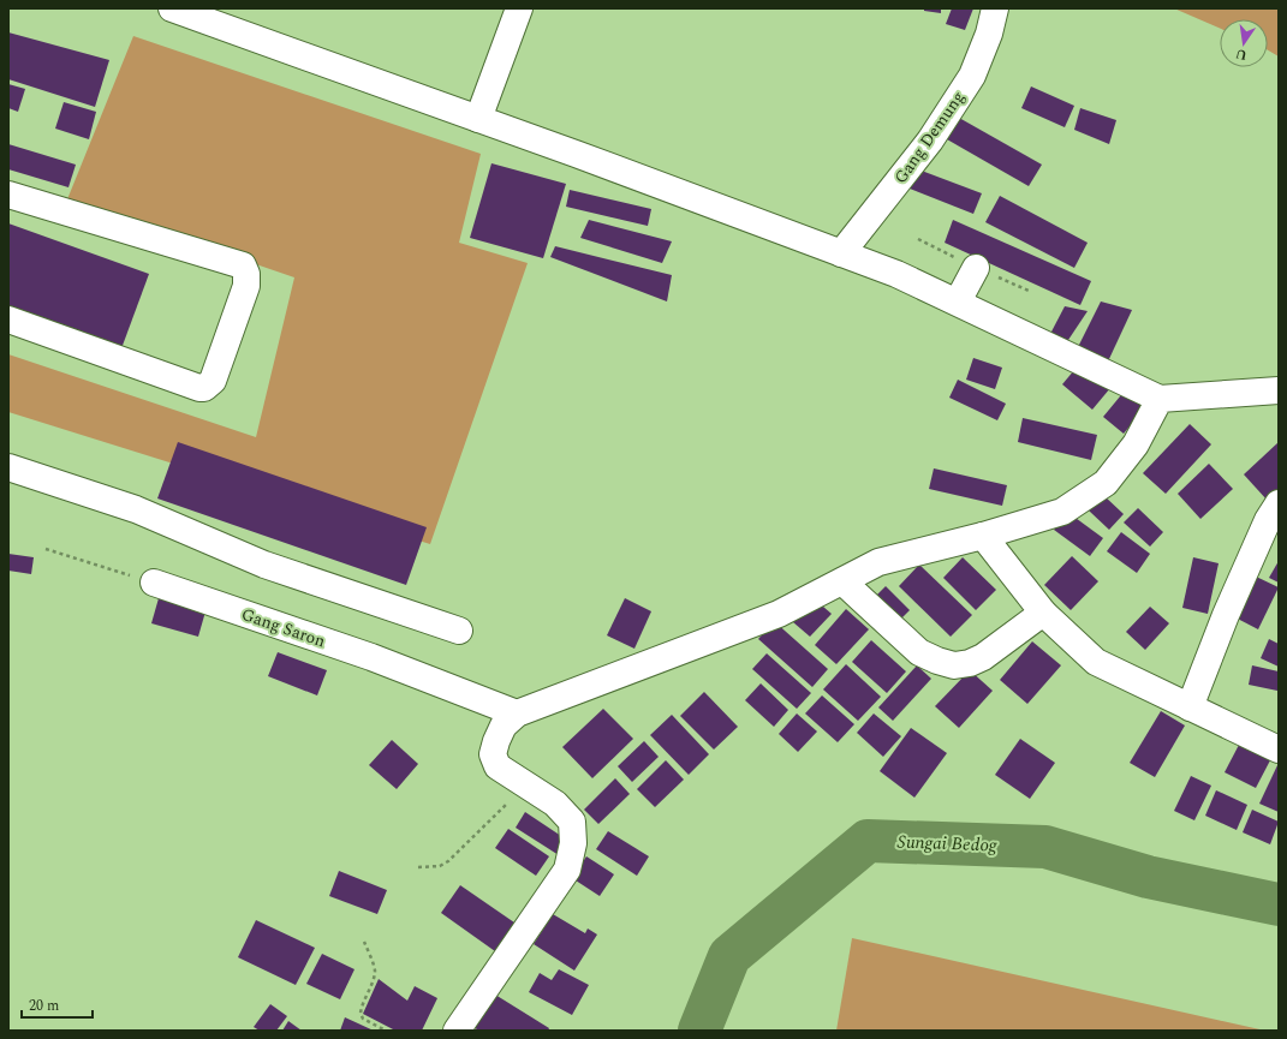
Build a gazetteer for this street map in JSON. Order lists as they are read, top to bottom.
{
  "streets": {
    "street": ["Gang Demung", "Gang Saron"]
  },
  "water": ["Sungai Bedog"],
  "scale_bar": "20 m",
  "north": "bottom"
}
